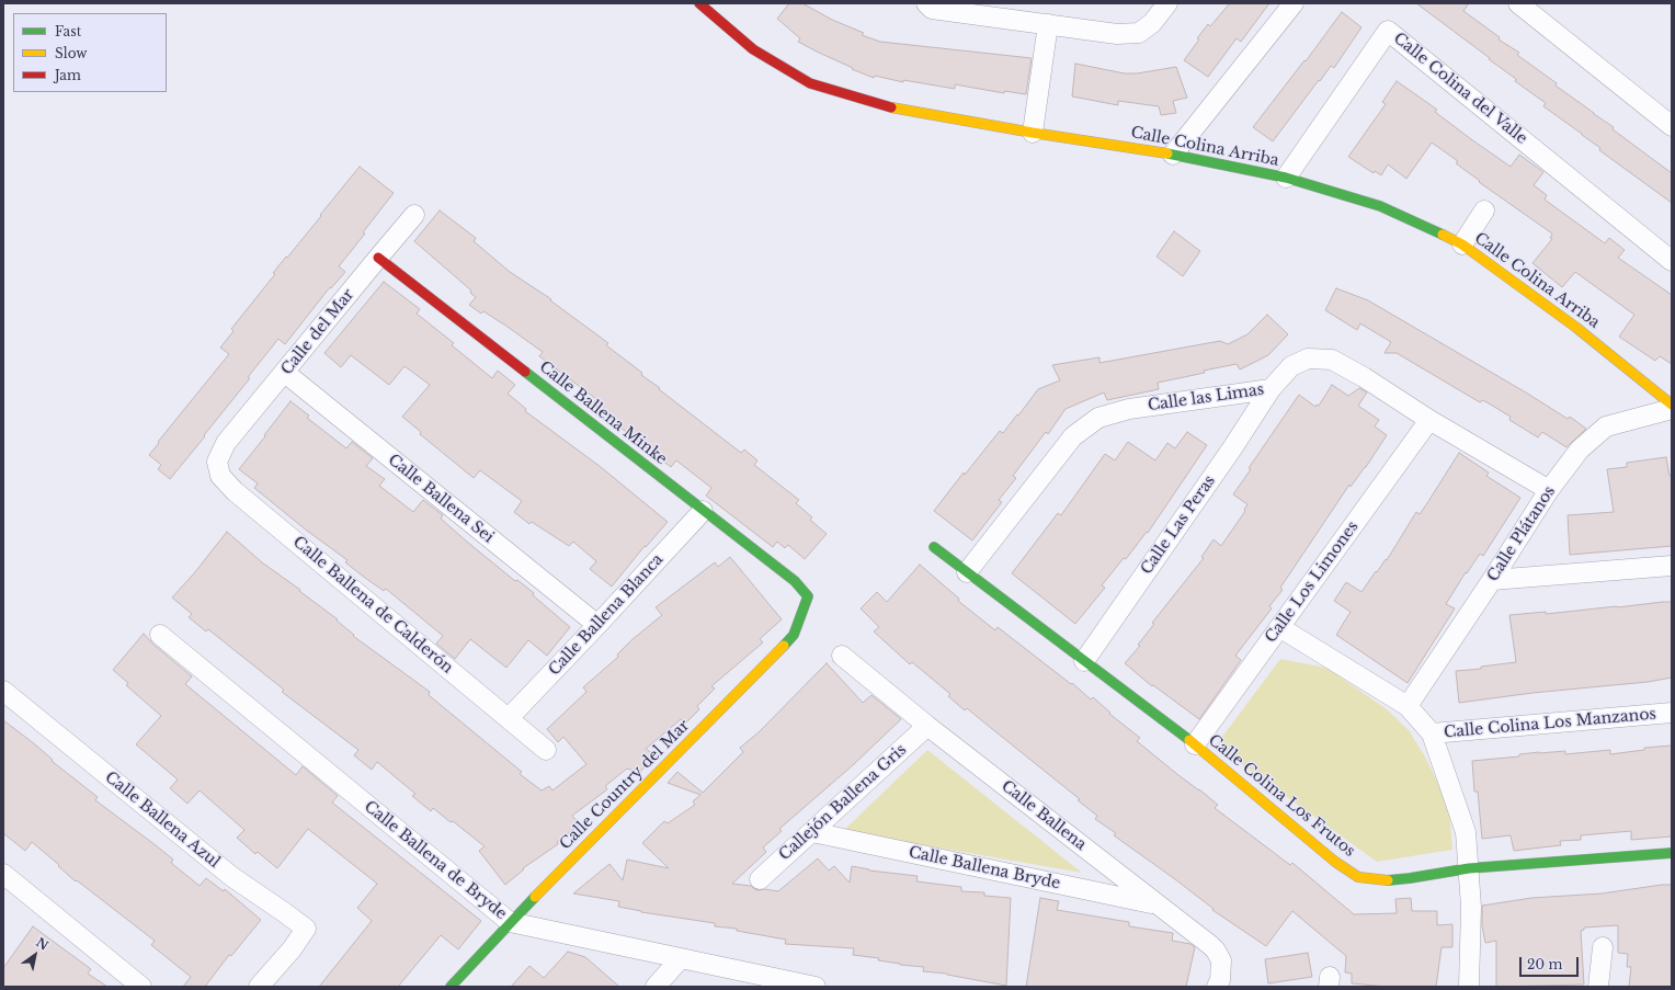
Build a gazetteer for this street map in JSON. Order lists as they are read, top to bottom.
{
  "streets": {
    "street": [
      "Calle Colina del Valle",
      "Calle Colina Arriba",
      "Calle del Mar",
      "Calle las Limas",
      "Calle Ballena Minke",
      "Calle Ballena Sei",
      "Calle Las Peras",
      "Calle Plátanos",
      "Calle Los Limones",
      "Calle Ballena de Calderón",
      "Calle Ballena Blanca",
      "Calle Colina Los Manzanos",
      "Calle Country del Mar",
      "Calle Colina Los Frutos",
      "Callejón Ballena Gris",
      "Calle Ballena",
      "Calle Ballena Azul",
      "Calle Ballena de Bryde",
      "Calle Ballena Bryde"
    ]
  },
  "crossings": [
    ["Calle Colina del Valle", "Calle Colina Arriba"],
    ["Calle del Mar", "Calle Ballena Minke"],
    ["Calle del Mar", "Calle Ballena Sei"],
    ["Calle del Mar", "Calle Ballena de Calderón"],
    ["Calle las Limas", "Calle Las Peras"],
    ["Calle las Limas", "Calle Plátanos"],
    ["Calle las Limas", "Calle Los Limones"],
    ["Calle las Limas", "Calle Colina Los Frutos"],
    ["Calle Ballena Minke", "Calle Ballena Blanca"],
    ["Calle Ballena Minke", "Calle Country del Mar"],
    ["Calle Ballena Sei", "Calle Ballena Blanca"],
    ["Calle Las Peras", "Calle Colina Los Frutos"],
    ["Calle Plátanos", "Calle Colina Los Manzanos"],
    ["Calle Los Limones", "Calle Colina Los Manzanos"],
    ["Calle Los Limones", "Calle Colina Los Frutos"],
    ["Calle Ballena de Calderón", "Calle Ballena Blanca"],
    ["Calle Country del Mar", "Calle Ballena de Bryde"],
    ["Callejón Ballena Gris", "Calle Ballena"],
    ["Callejón Ballena Gris", "Calle Ballena Bryde"],
    ["Calle Ballena", "Calle Ballena Bryde"]
  ],
  "legend": ["Fast", "Slow", "Jam"],
  "scale_bar": "20 m",
  "north": "top right"
}
